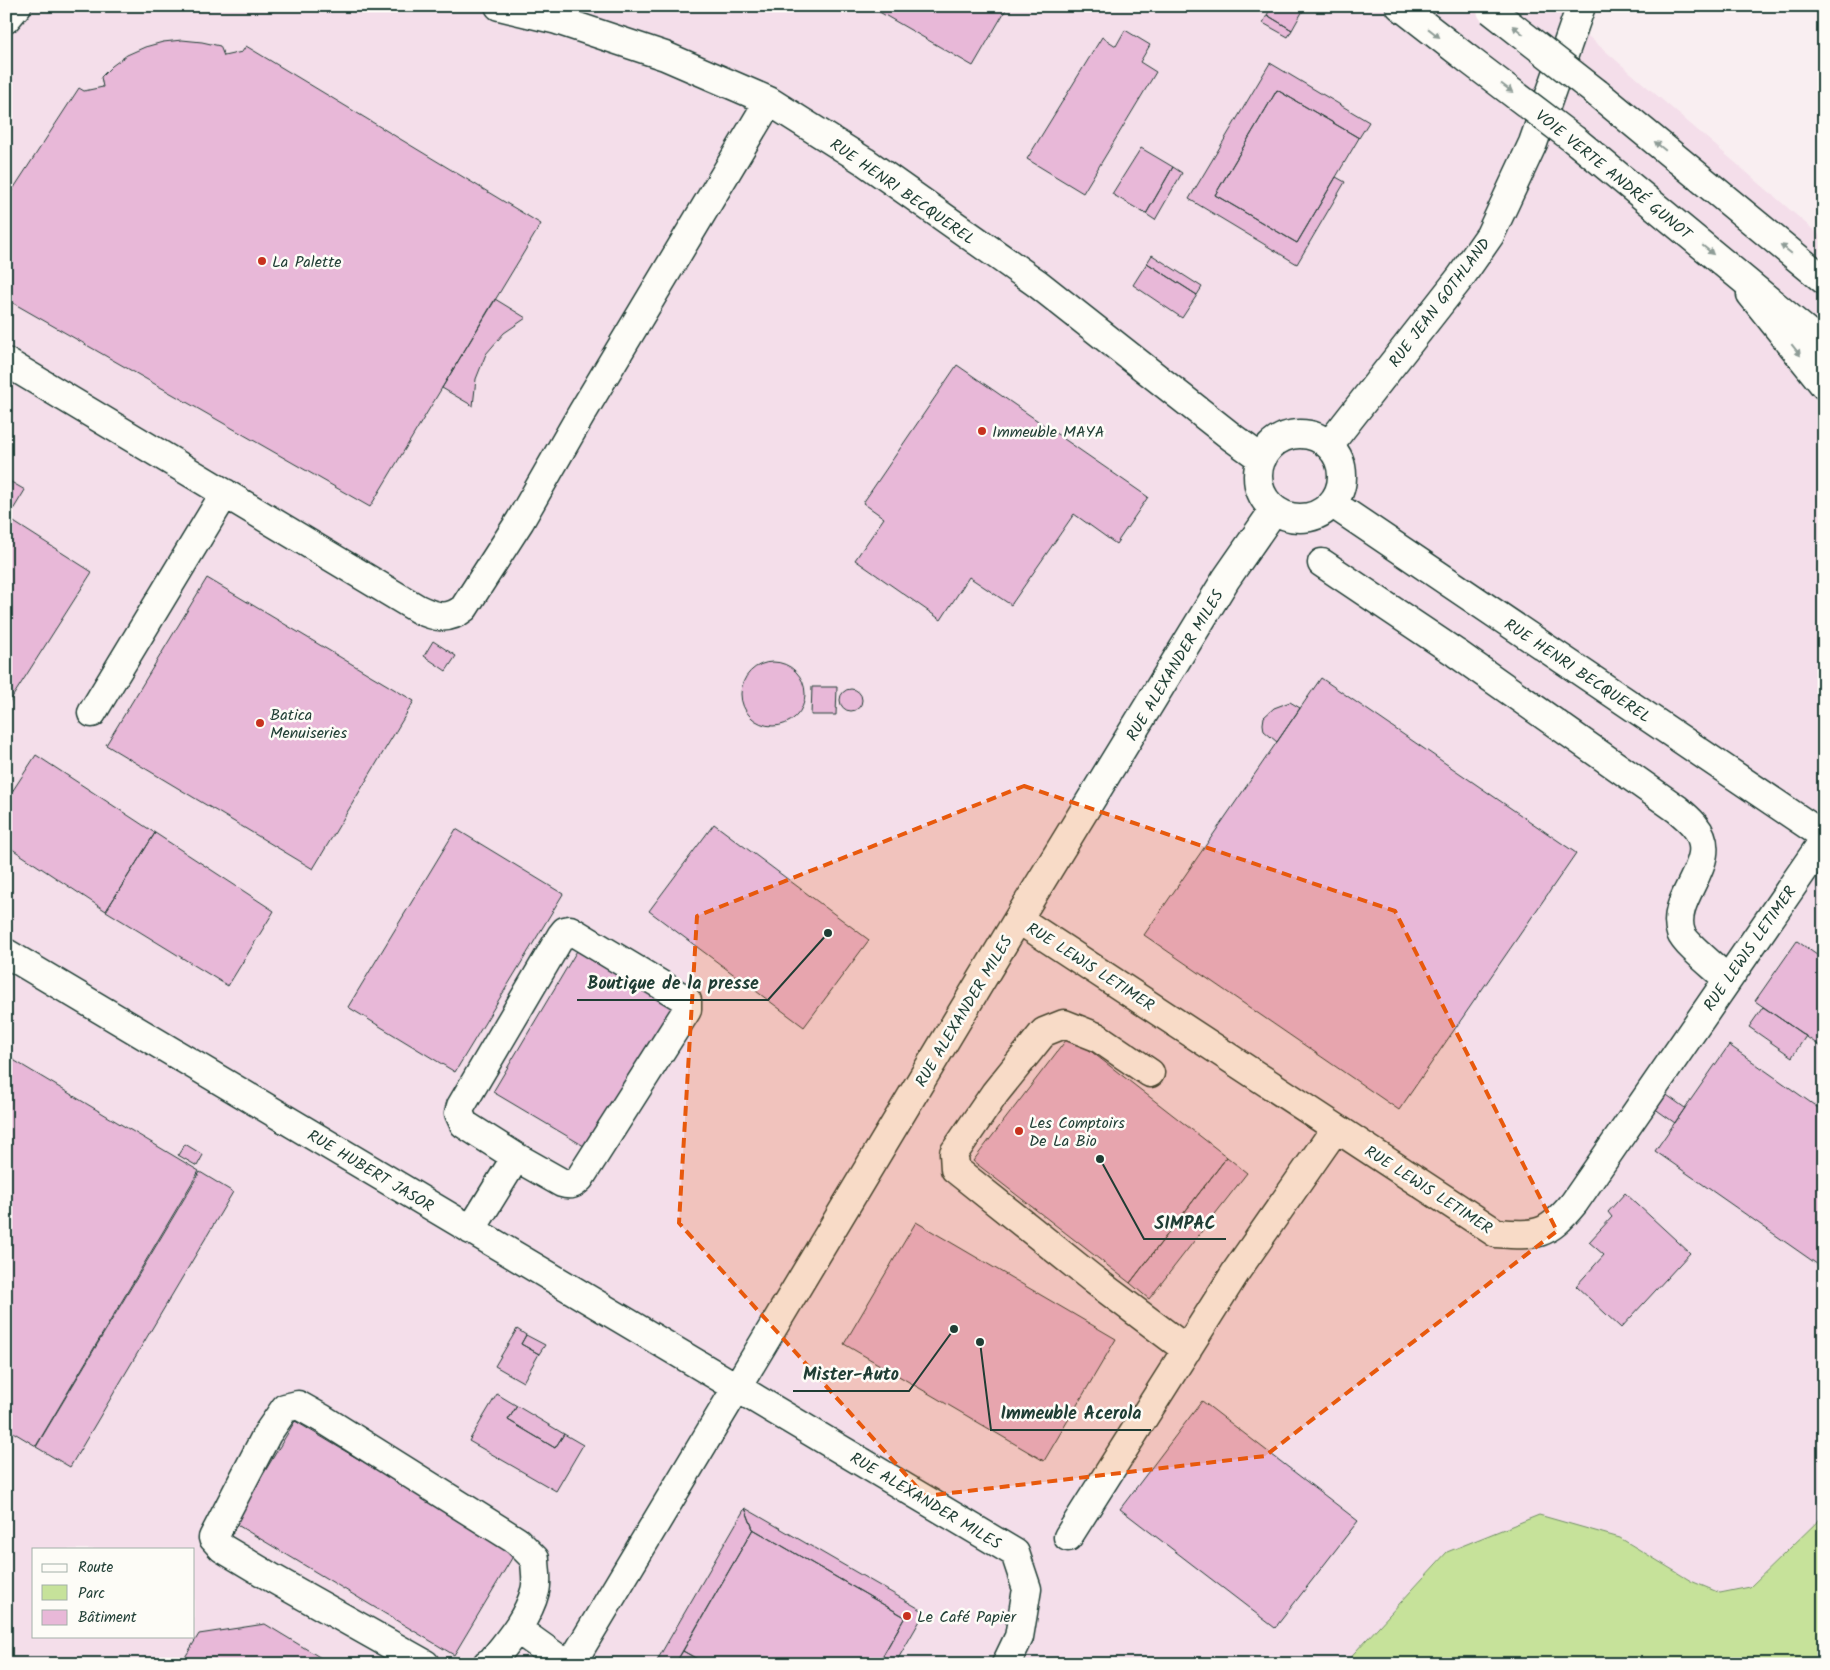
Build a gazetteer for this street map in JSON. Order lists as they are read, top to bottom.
{
  "streets": {
    "street": [
      "VOIE VERTE ANDRÉ GUNOT",
      "RUE HENRI BECQUEREL",
      "RUE JEAN GOTHLAND",
      "RUE ALEXANDER MILES",
      "RUE LEWIS LETIMER",
      "RUE HUBERT JASOR"
    ]
  },
  "crossings": [
    ["RUE HENRI BECQUEREL", "RUE JEAN GOTHLAND"],
    ["RUE HENRI BECQUEREL", "RUE ALEXANDER MILES"],
    ["RUE JEAN GOTHLAND", "RUE ALEXANDER MILES"],
    ["RUE ALEXANDER MILES", "RUE LEWIS LETIMER"],
    ["RUE ALEXANDER MILES", "RUE HUBERT JASOR"]
  ],
  "places": [
    "La Palette",
    "Immeuble MAYA",
    "Batica Menuiseries",
    "Boutique de la presse",
    "Les Comptoirs De La Bio",
    "SIMPAC",
    "Mister-Auto",
    "Immeuble Acerola",
    "Le Café Papier"
  ],
  "legend": ["Route", "Parc", "Bâtiment"]
}
